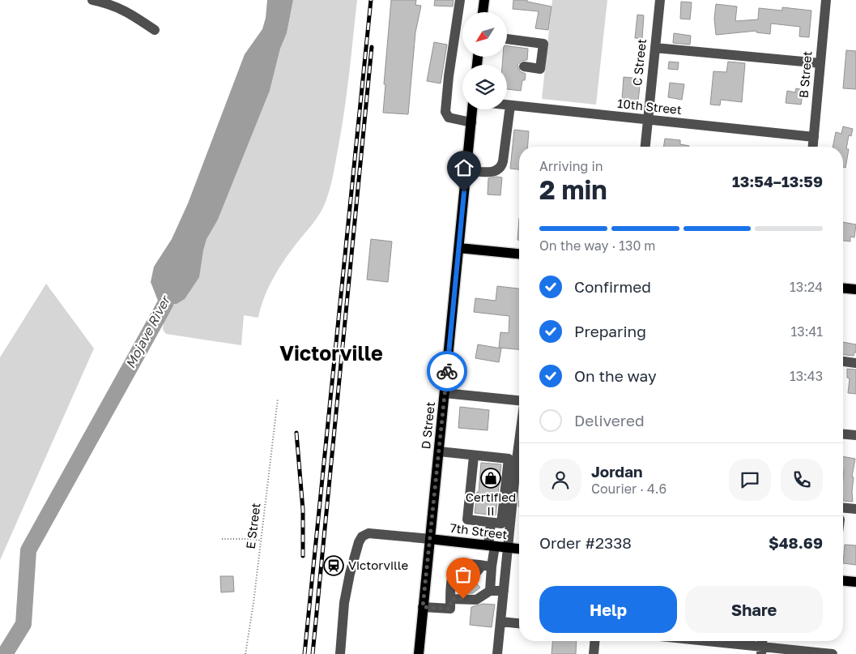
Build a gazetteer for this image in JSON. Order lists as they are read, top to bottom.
{
  "streets": {
    "main road": ["D Street", "7th Street"],
    "street": ["C Street", "B Street", "10th Street"],
    "path": ["E Street"]
  },
  "crossings": [
    ["C Street", "10th Street"],
    ["B Street", "10th Street"],
    ["D Street", "7th Street"]
  ],
  "districts": ["Victorville"],
  "water": ["Mojave River"],
  "places": {
    "shop": ["Certified II"],
    "station": ["Victorville"]
  },
  "north": "bottom left",
  "page": {
    "heading": ["2 min", "Arriving in", "13:54–13:59"],
    "panel": [
      "Jordan",
      "Courier · 4.6",
      "Order #2338",
      "$48.69"
    ],
    "bar": "On the way · 130 m",
    "list": [
      ["Confirmed", "13:24"],
      ["Preparing", "13:41"],
      ["On the way", "13:43"],
      "Delivered"
    ],
    "buttons": ["Help", "Share"]
  }
}
